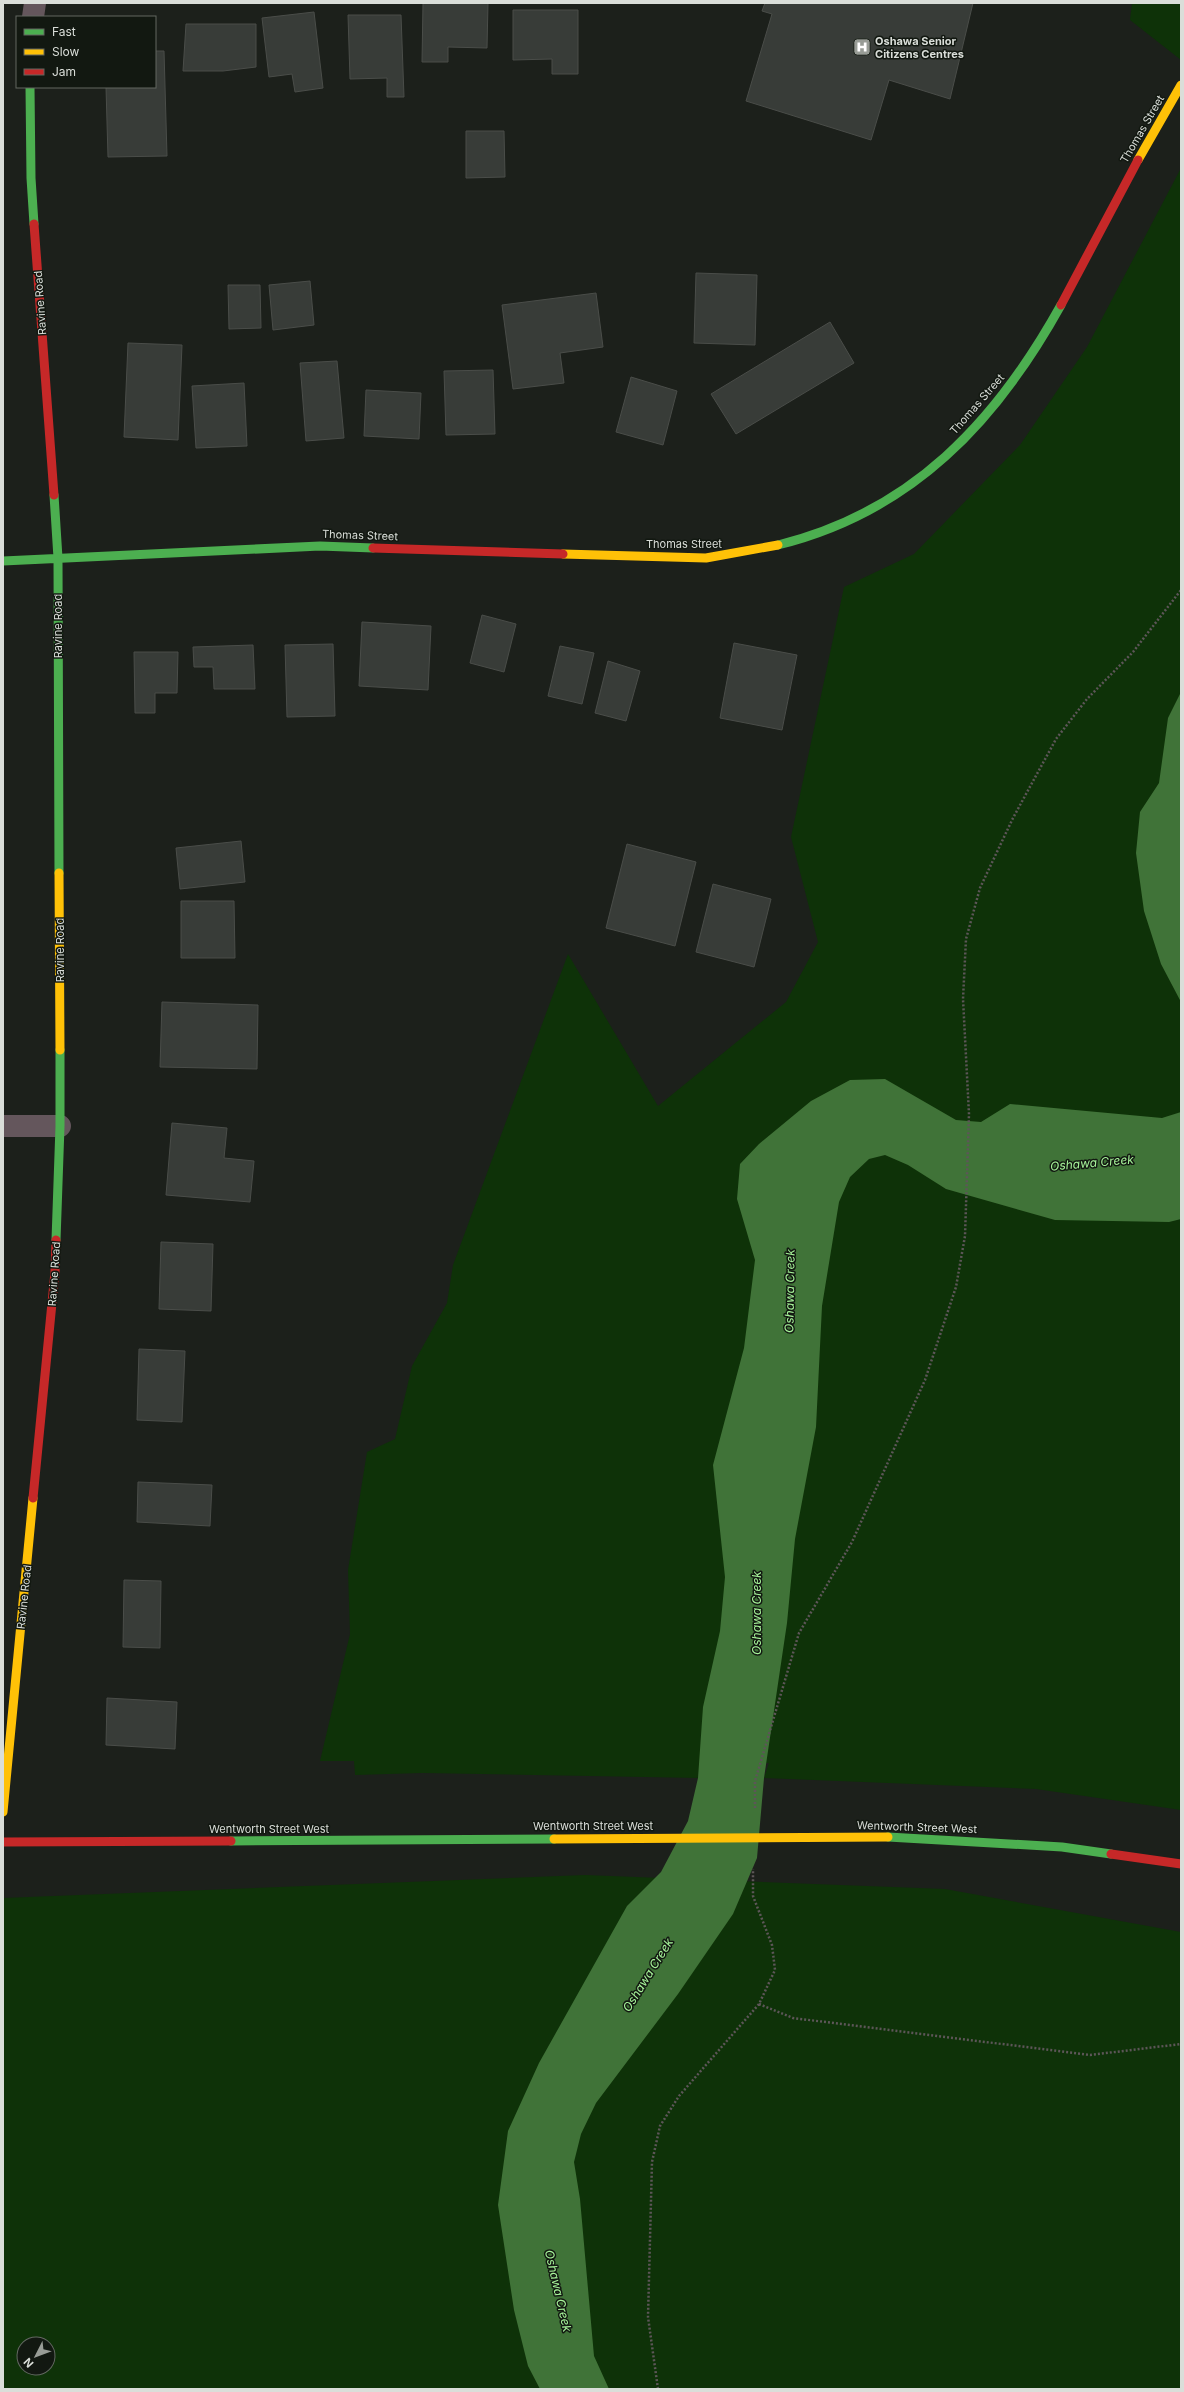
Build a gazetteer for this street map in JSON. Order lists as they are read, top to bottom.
{
  "streets": {
    "street": ["Thomas Street", "Ravine Road", "Wentworth Street West"]
  },
  "crossings": [
    ["Thomas Street", "Ravine Road"]
  ],
  "water": ["Oshawa Creek"],
  "places": {
    "hospital": ["Oshawa Senior Citizens Centres"]
  },
  "legend": ["Fast", "Slow", "Jam"],
  "north": "bottom left"
}
